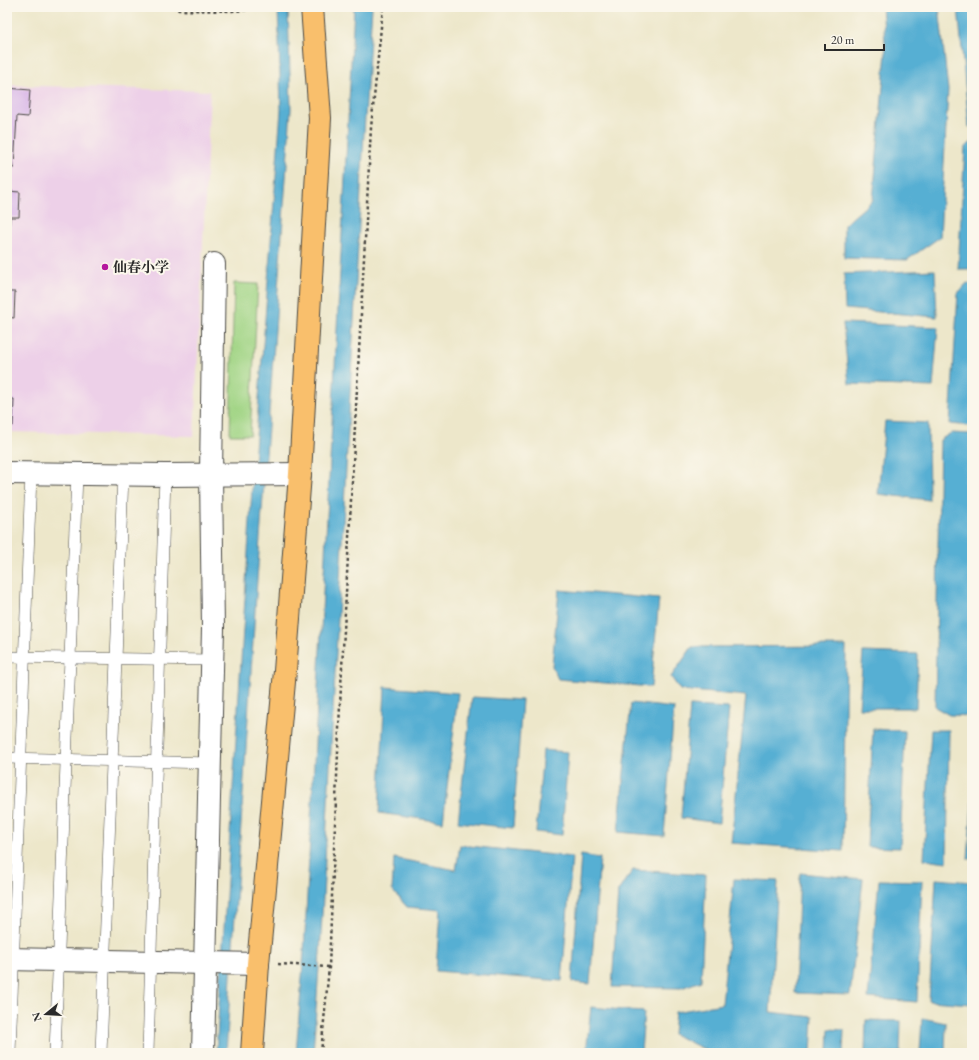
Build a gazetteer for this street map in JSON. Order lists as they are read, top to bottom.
{
  "places": ["仙春小学"],
  "scale_bar": "20 m",
  "north": "left"
}
